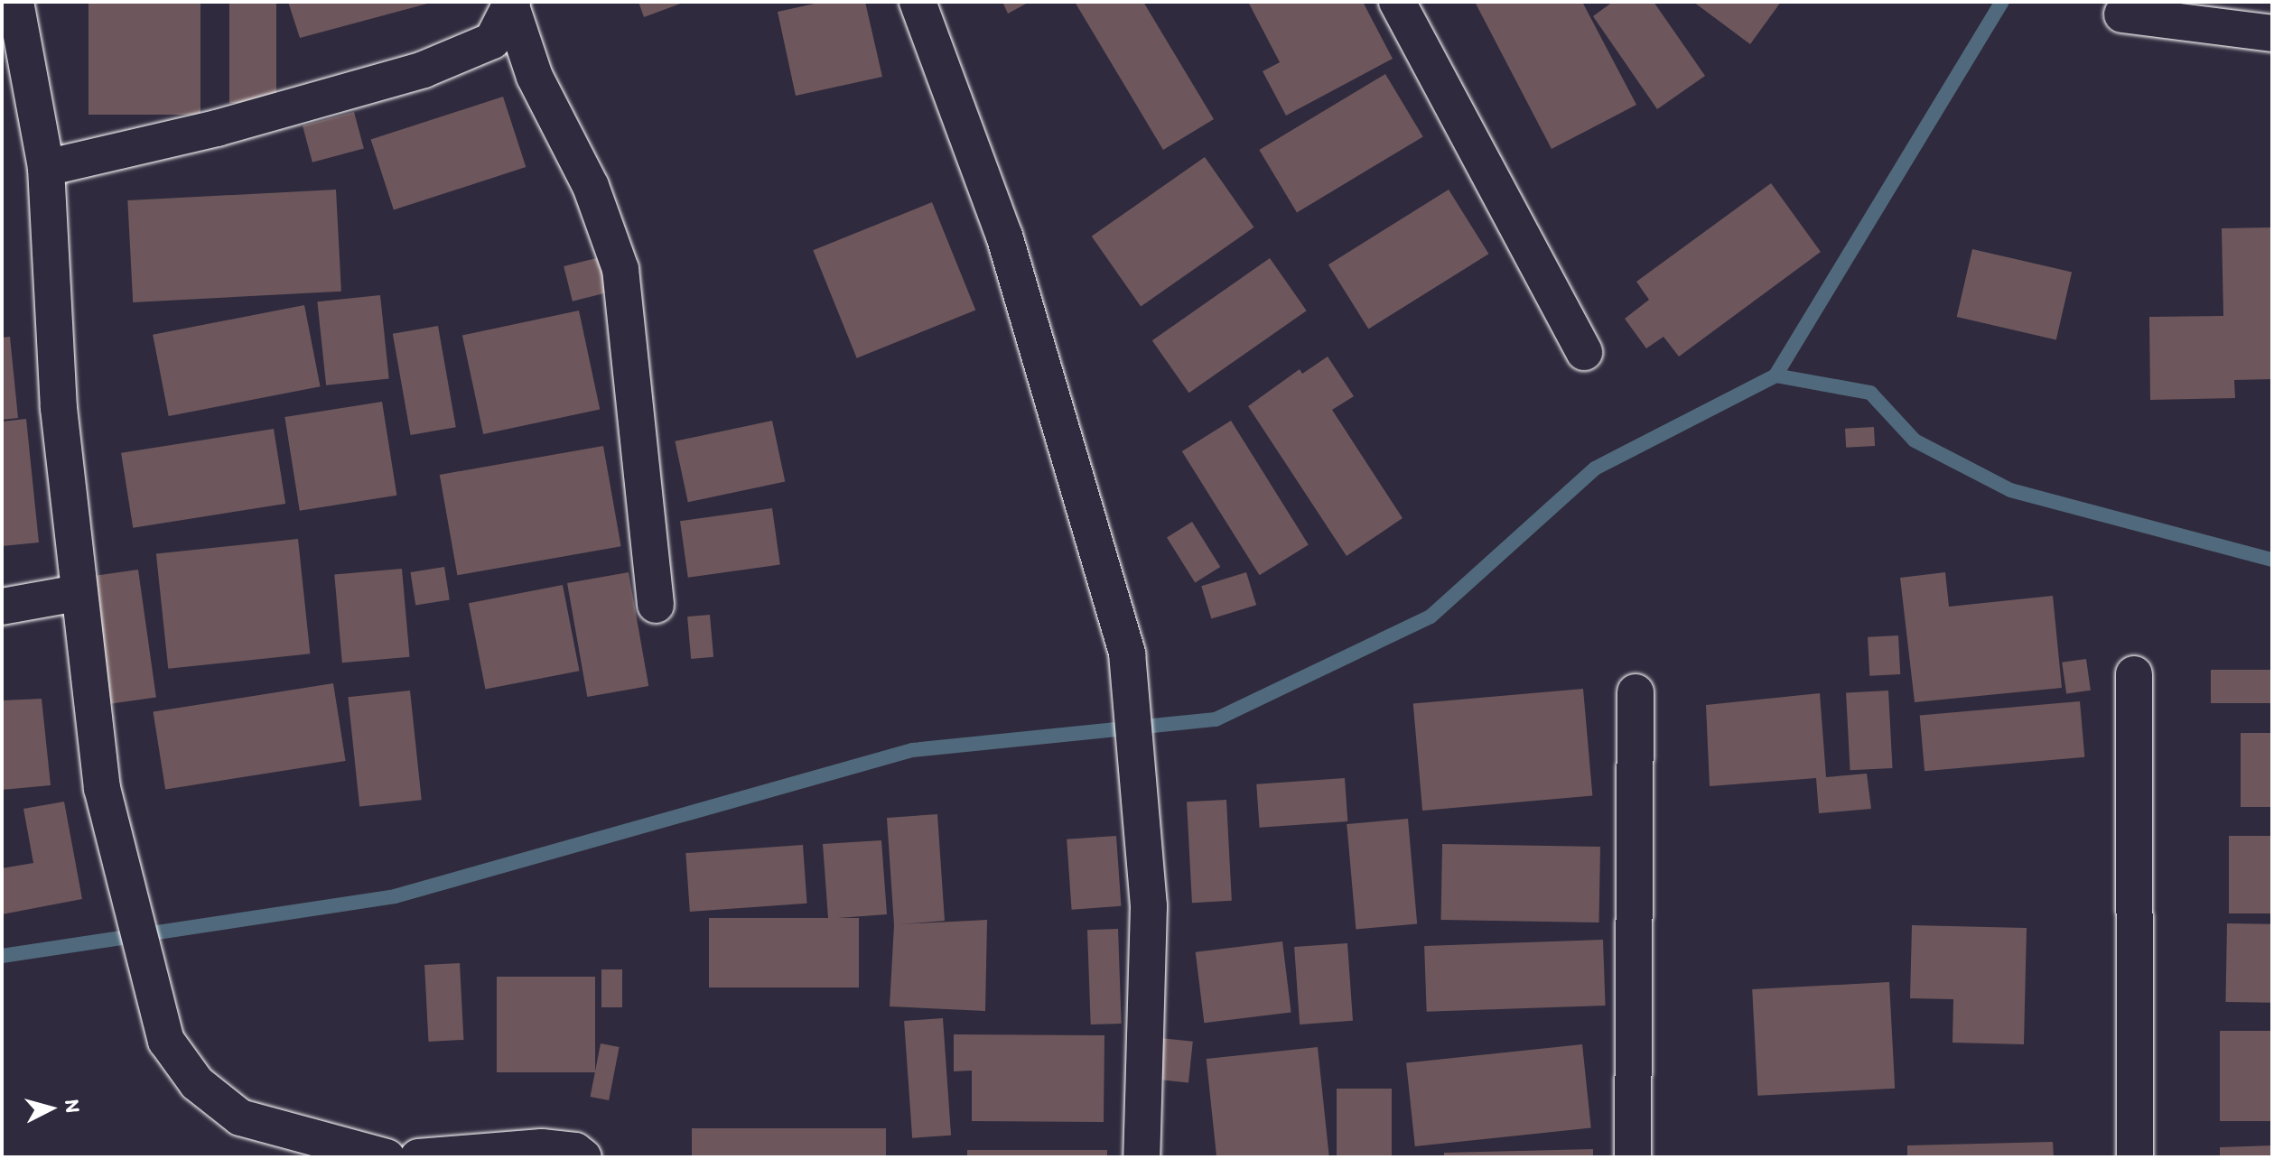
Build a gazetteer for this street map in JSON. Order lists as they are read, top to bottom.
{
  "north": "right"
}
